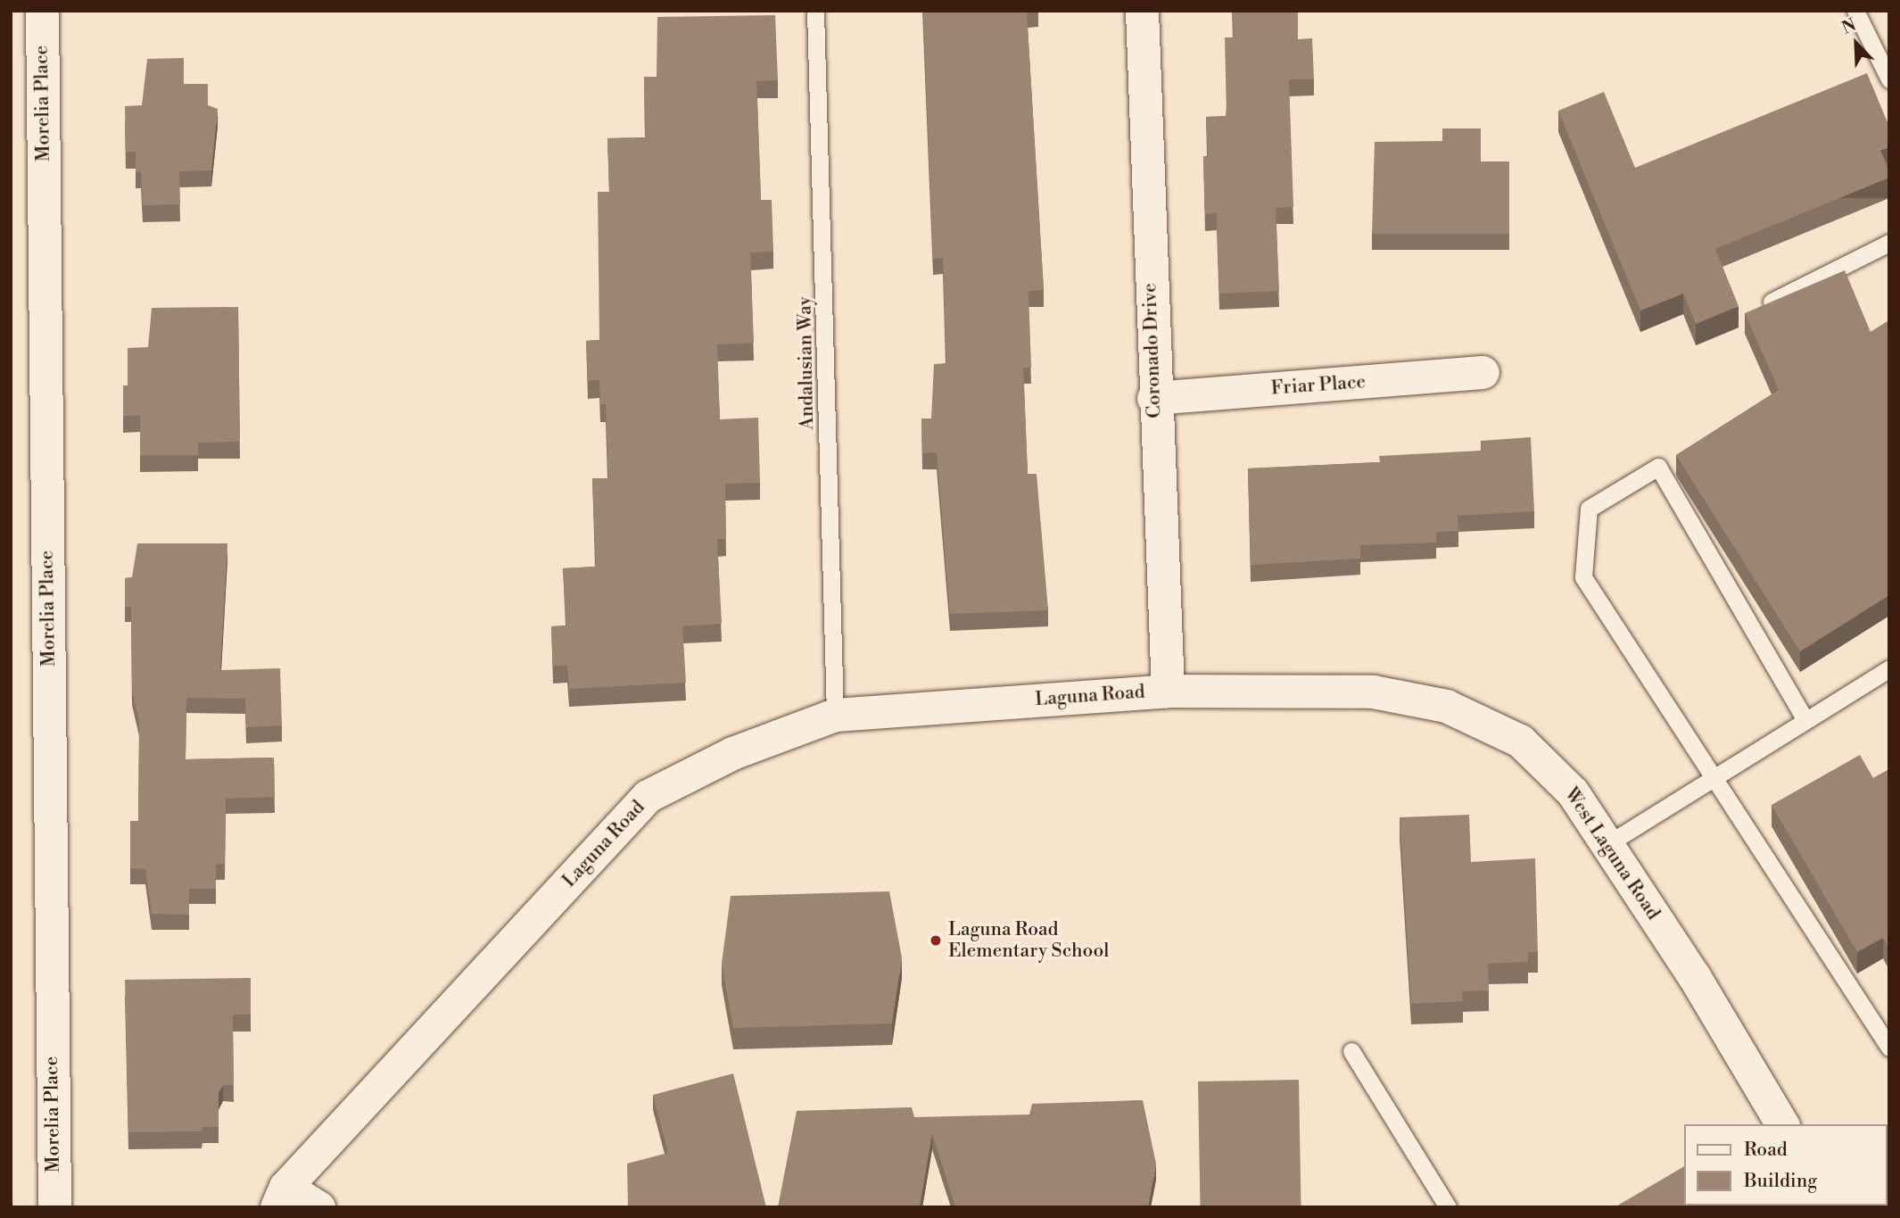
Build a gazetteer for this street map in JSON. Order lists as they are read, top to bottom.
{
  "streets": {
    "street": [
      "Morelia Place",
      "Coronado Drive",
      "Friar Place",
      "Laguna Road",
      "West Laguna Road"
    ],
    "lane": ["Andalusian Way"]
  },
  "crossings": [
    ["Coronado Drive", "Friar Place"],
    ["Coronado Drive", "Laguna Road"],
    ["Coronado Drive", "West Laguna Road"],
    ["Andalusian Way", "Laguna Road"],
    ["Laguna Road", "West Laguna Road"]
  ],
  "places": ["Laguna Road Elementary School"],
  "legend": ["Road", "Building"],
  "north": "top left"
}
